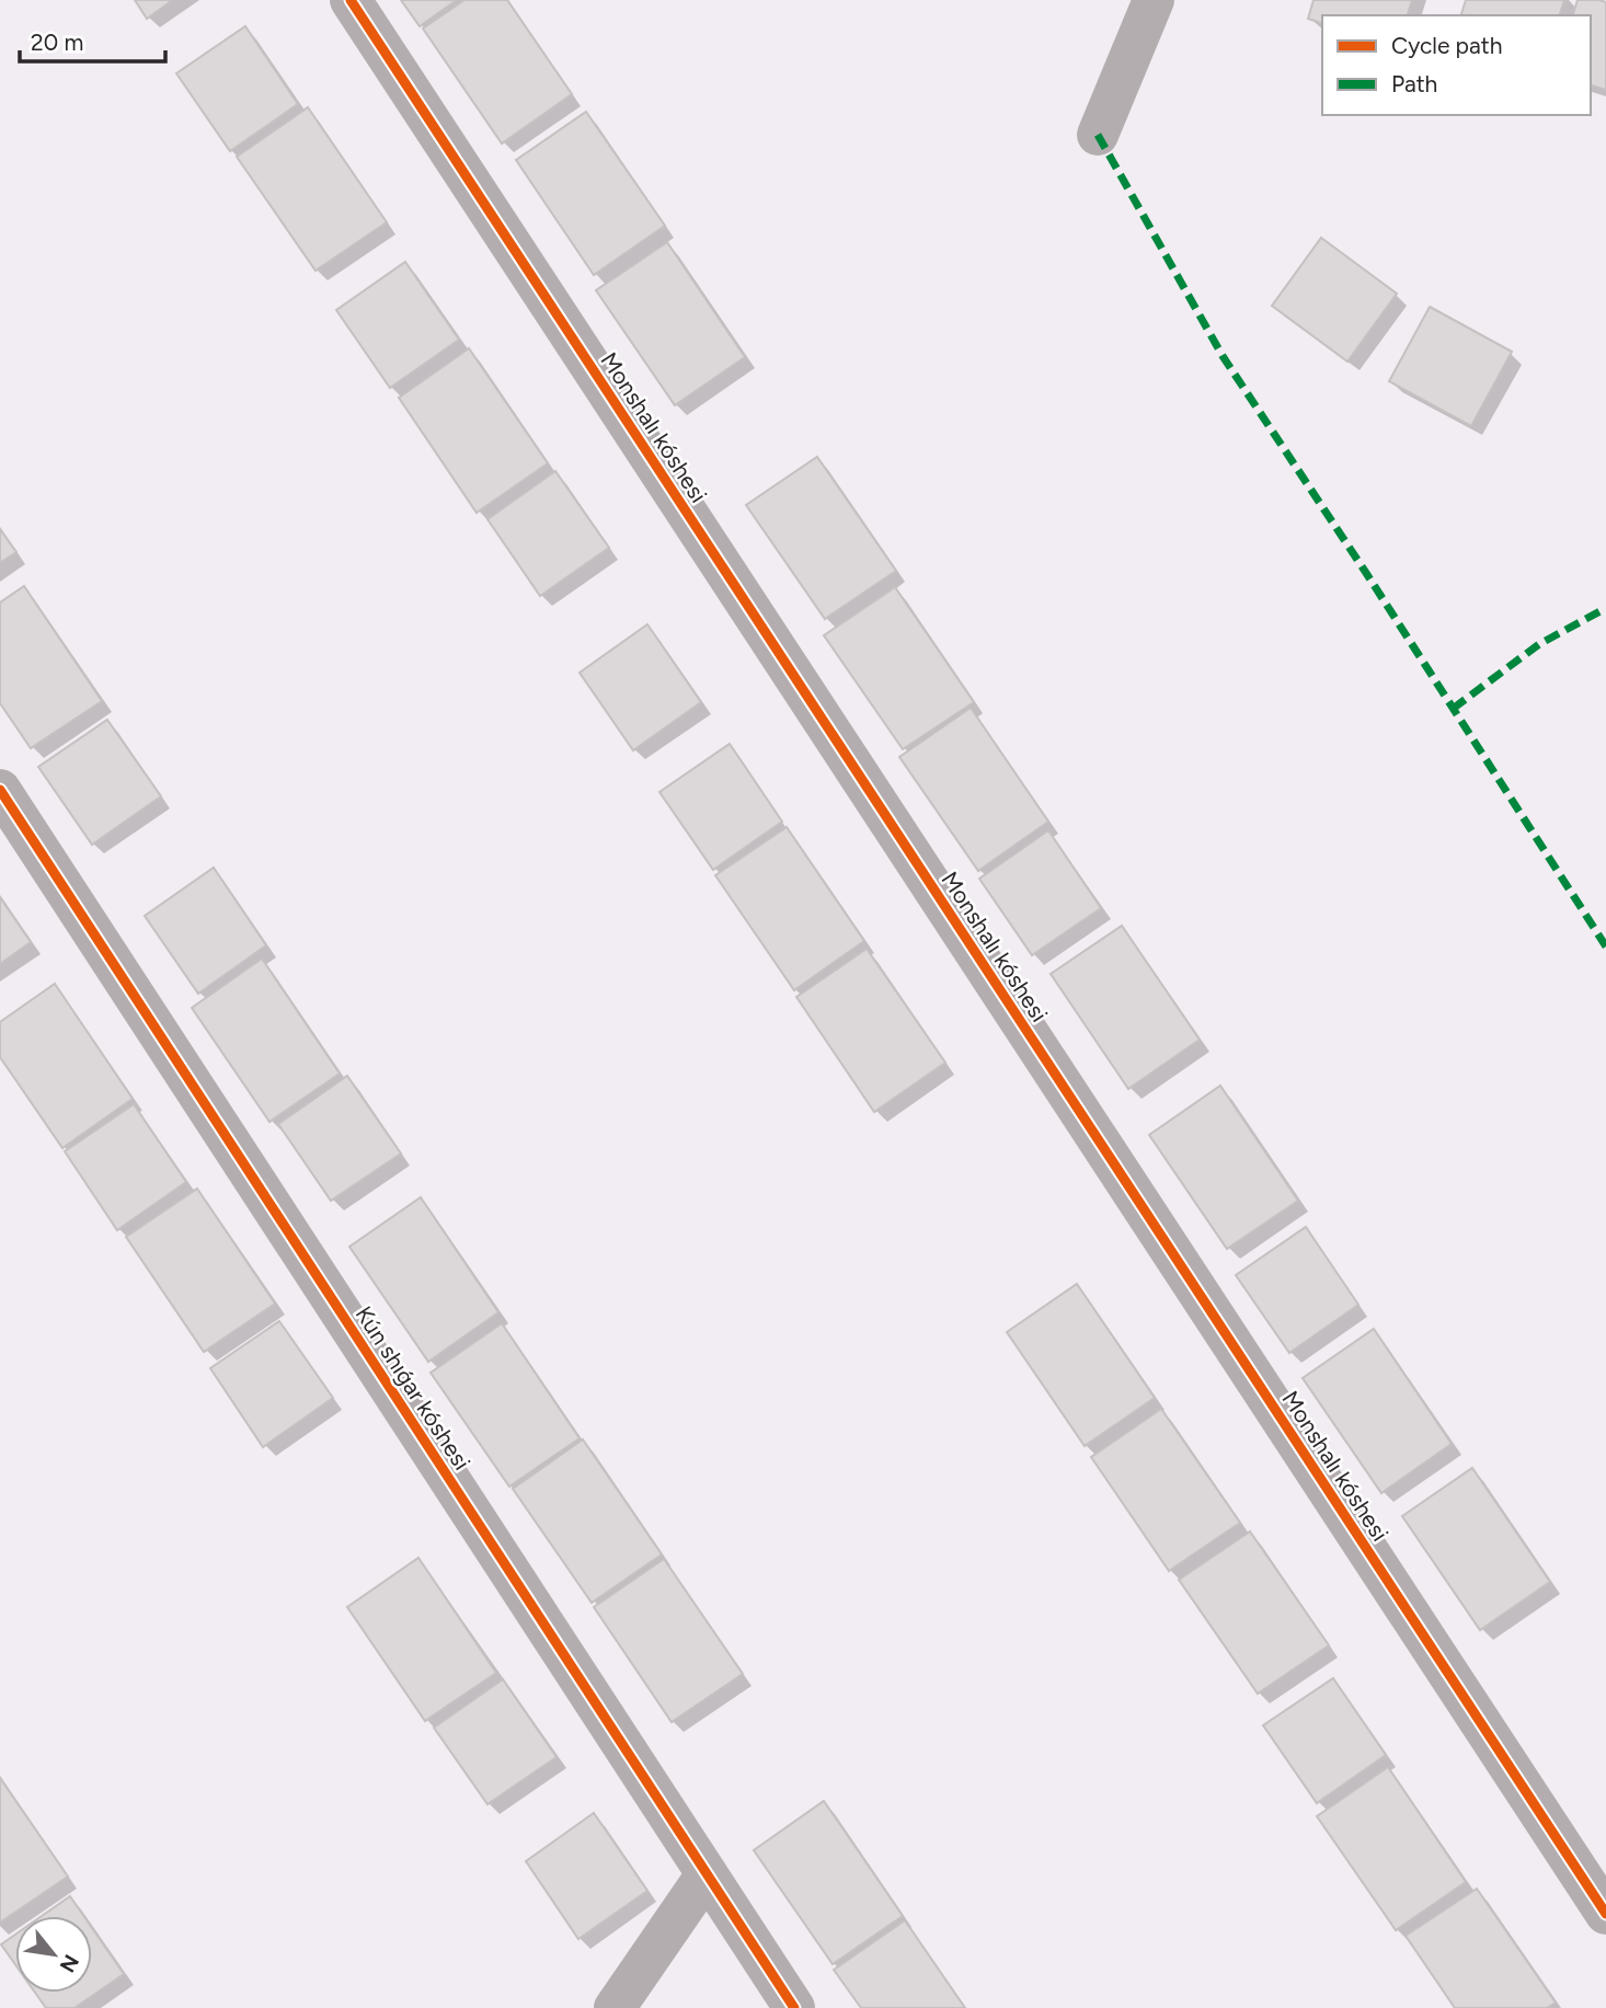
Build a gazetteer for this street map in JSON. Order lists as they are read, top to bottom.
{
  "streets": {
    "street": ["Monshalı kóshesi", "Kún shıǵar kóshesi"]
  },
  "legend": ["Cycle path", "Path"],
  "scale_bar": "20 m",
  "north": "bottom right"
}
